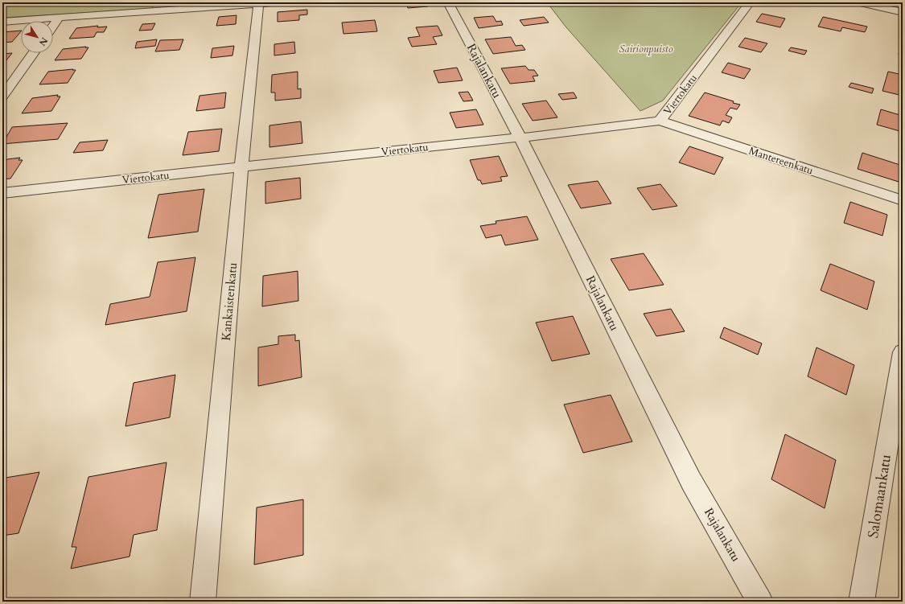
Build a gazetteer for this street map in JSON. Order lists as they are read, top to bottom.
{
  "streets": {
    "street": [
      "Rajalankatu",
      "Viertokatu",
      "Mantereenkatu",
      "Kankaistenkatu",
      "Salomaankatu"
    ]
  },
  "crossings": [
    ["Rajalankatu", "Viertokatu"],
    ["Viertokatu", "Mantereenkatu"],
    ["Viertokatu", "Kankaistenkatu"]
  ],
  "parks": ["Sairionpuisto"],
  "north": "bottom right"
}
